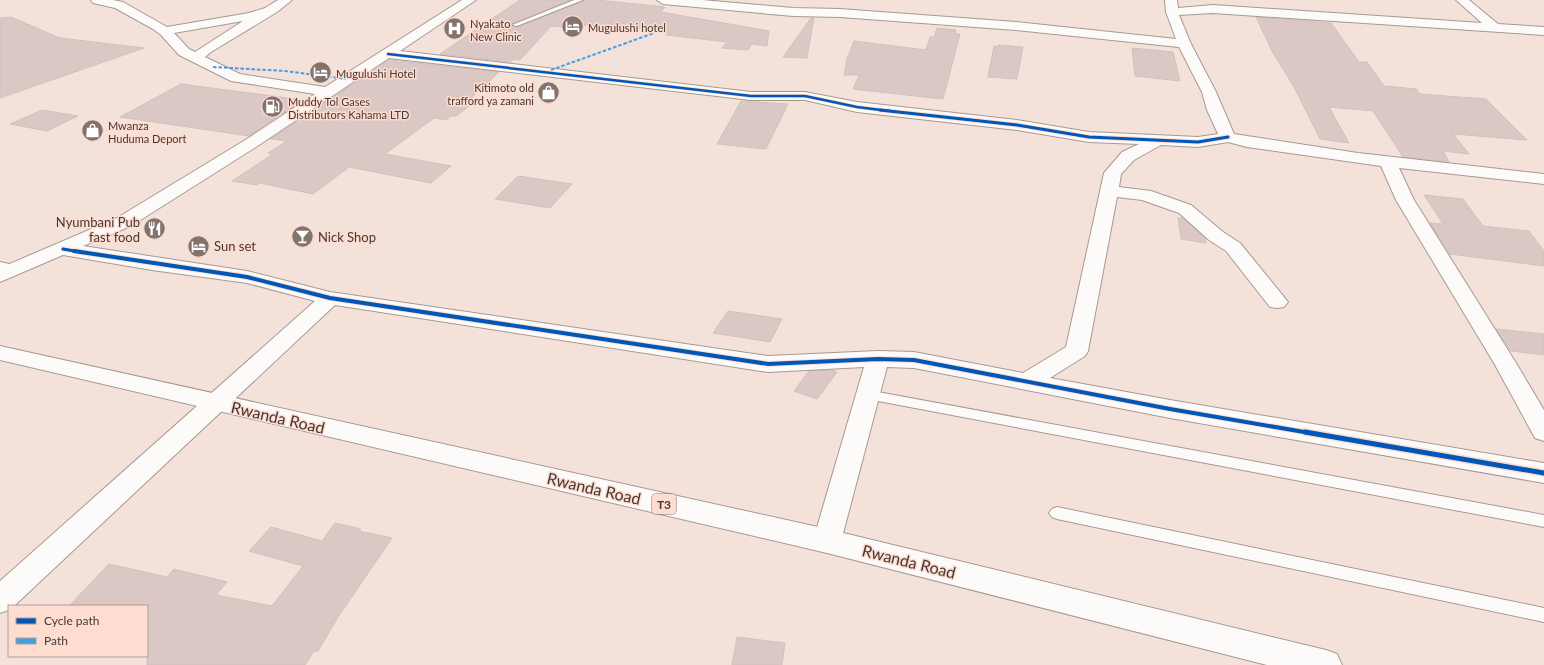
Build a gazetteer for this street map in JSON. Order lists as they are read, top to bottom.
{
  "streets": {
    "main road": ["Rwanda Road", "T3"]
  },
  "places": {
    "hotel": ["Mugulushi hotel", "Mugulushi Hotel", "Sun set"],
    "hospital": ["Nyakato New Clinic"],
    "shop": ["Kitimoto old trafford ya zamani", "Mwanza Huduma Deport"],
    "fuel station": ["Muddy Tol Gases Distributors Kahama LTD"],
    "restaurant": ["Nyumbani Pub fast food"],
    "bar": ["Nick Shop"]
  },
  "legend": ["Cycle path", "Path"]
}
